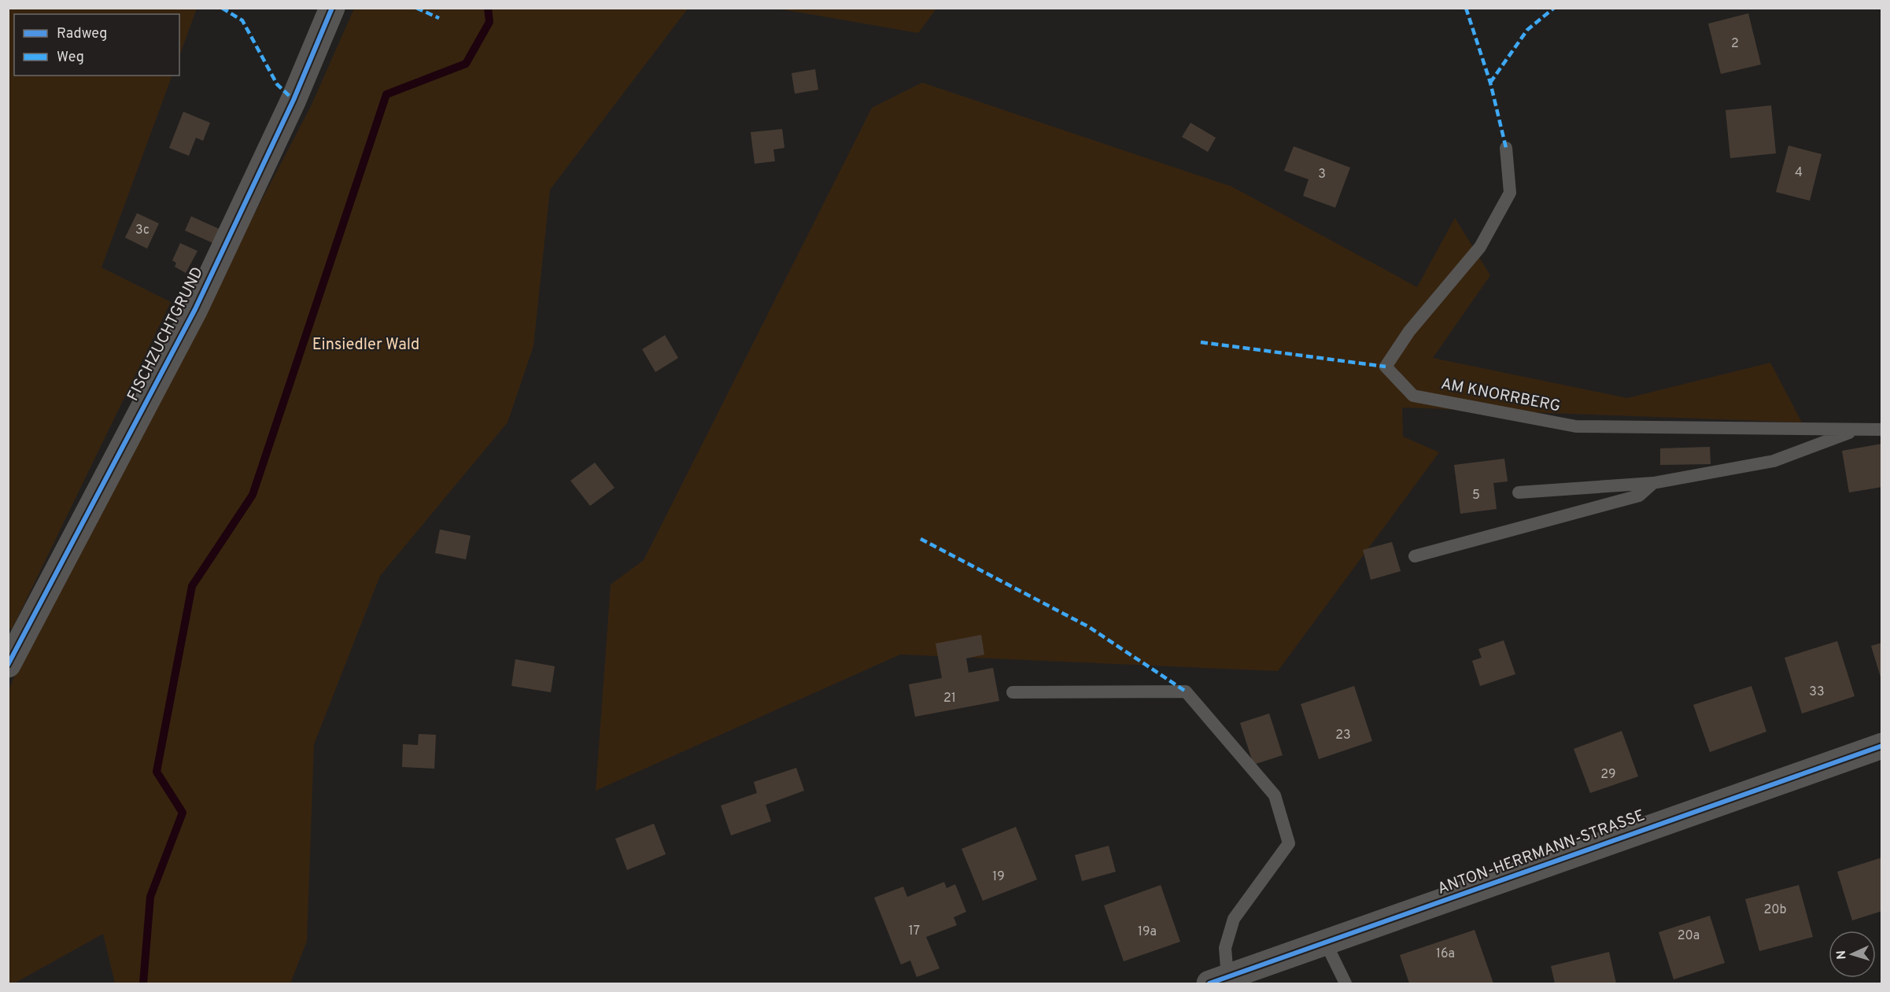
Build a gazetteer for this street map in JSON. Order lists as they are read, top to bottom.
{
  "streets": {
    "street": ["FISCHZUCHTGRUND", "ANTON-HERRMANN-STRASSE"],
    "lane": ["AM KNORRBERG"]
  },
  "parks": ["Einsiedler Wald"],
  "house_numbers": [
    "2",
    "4",
    "3",
    "3c",
    "5",
    "33",
    "21",
    "23",
    "29",
    "19",
    "20b",
    "17",
    "19a",
    "20a",
    "16a"
  ],
  "legend": ["Radweg", "Weg"],
  "north": "left"
}
